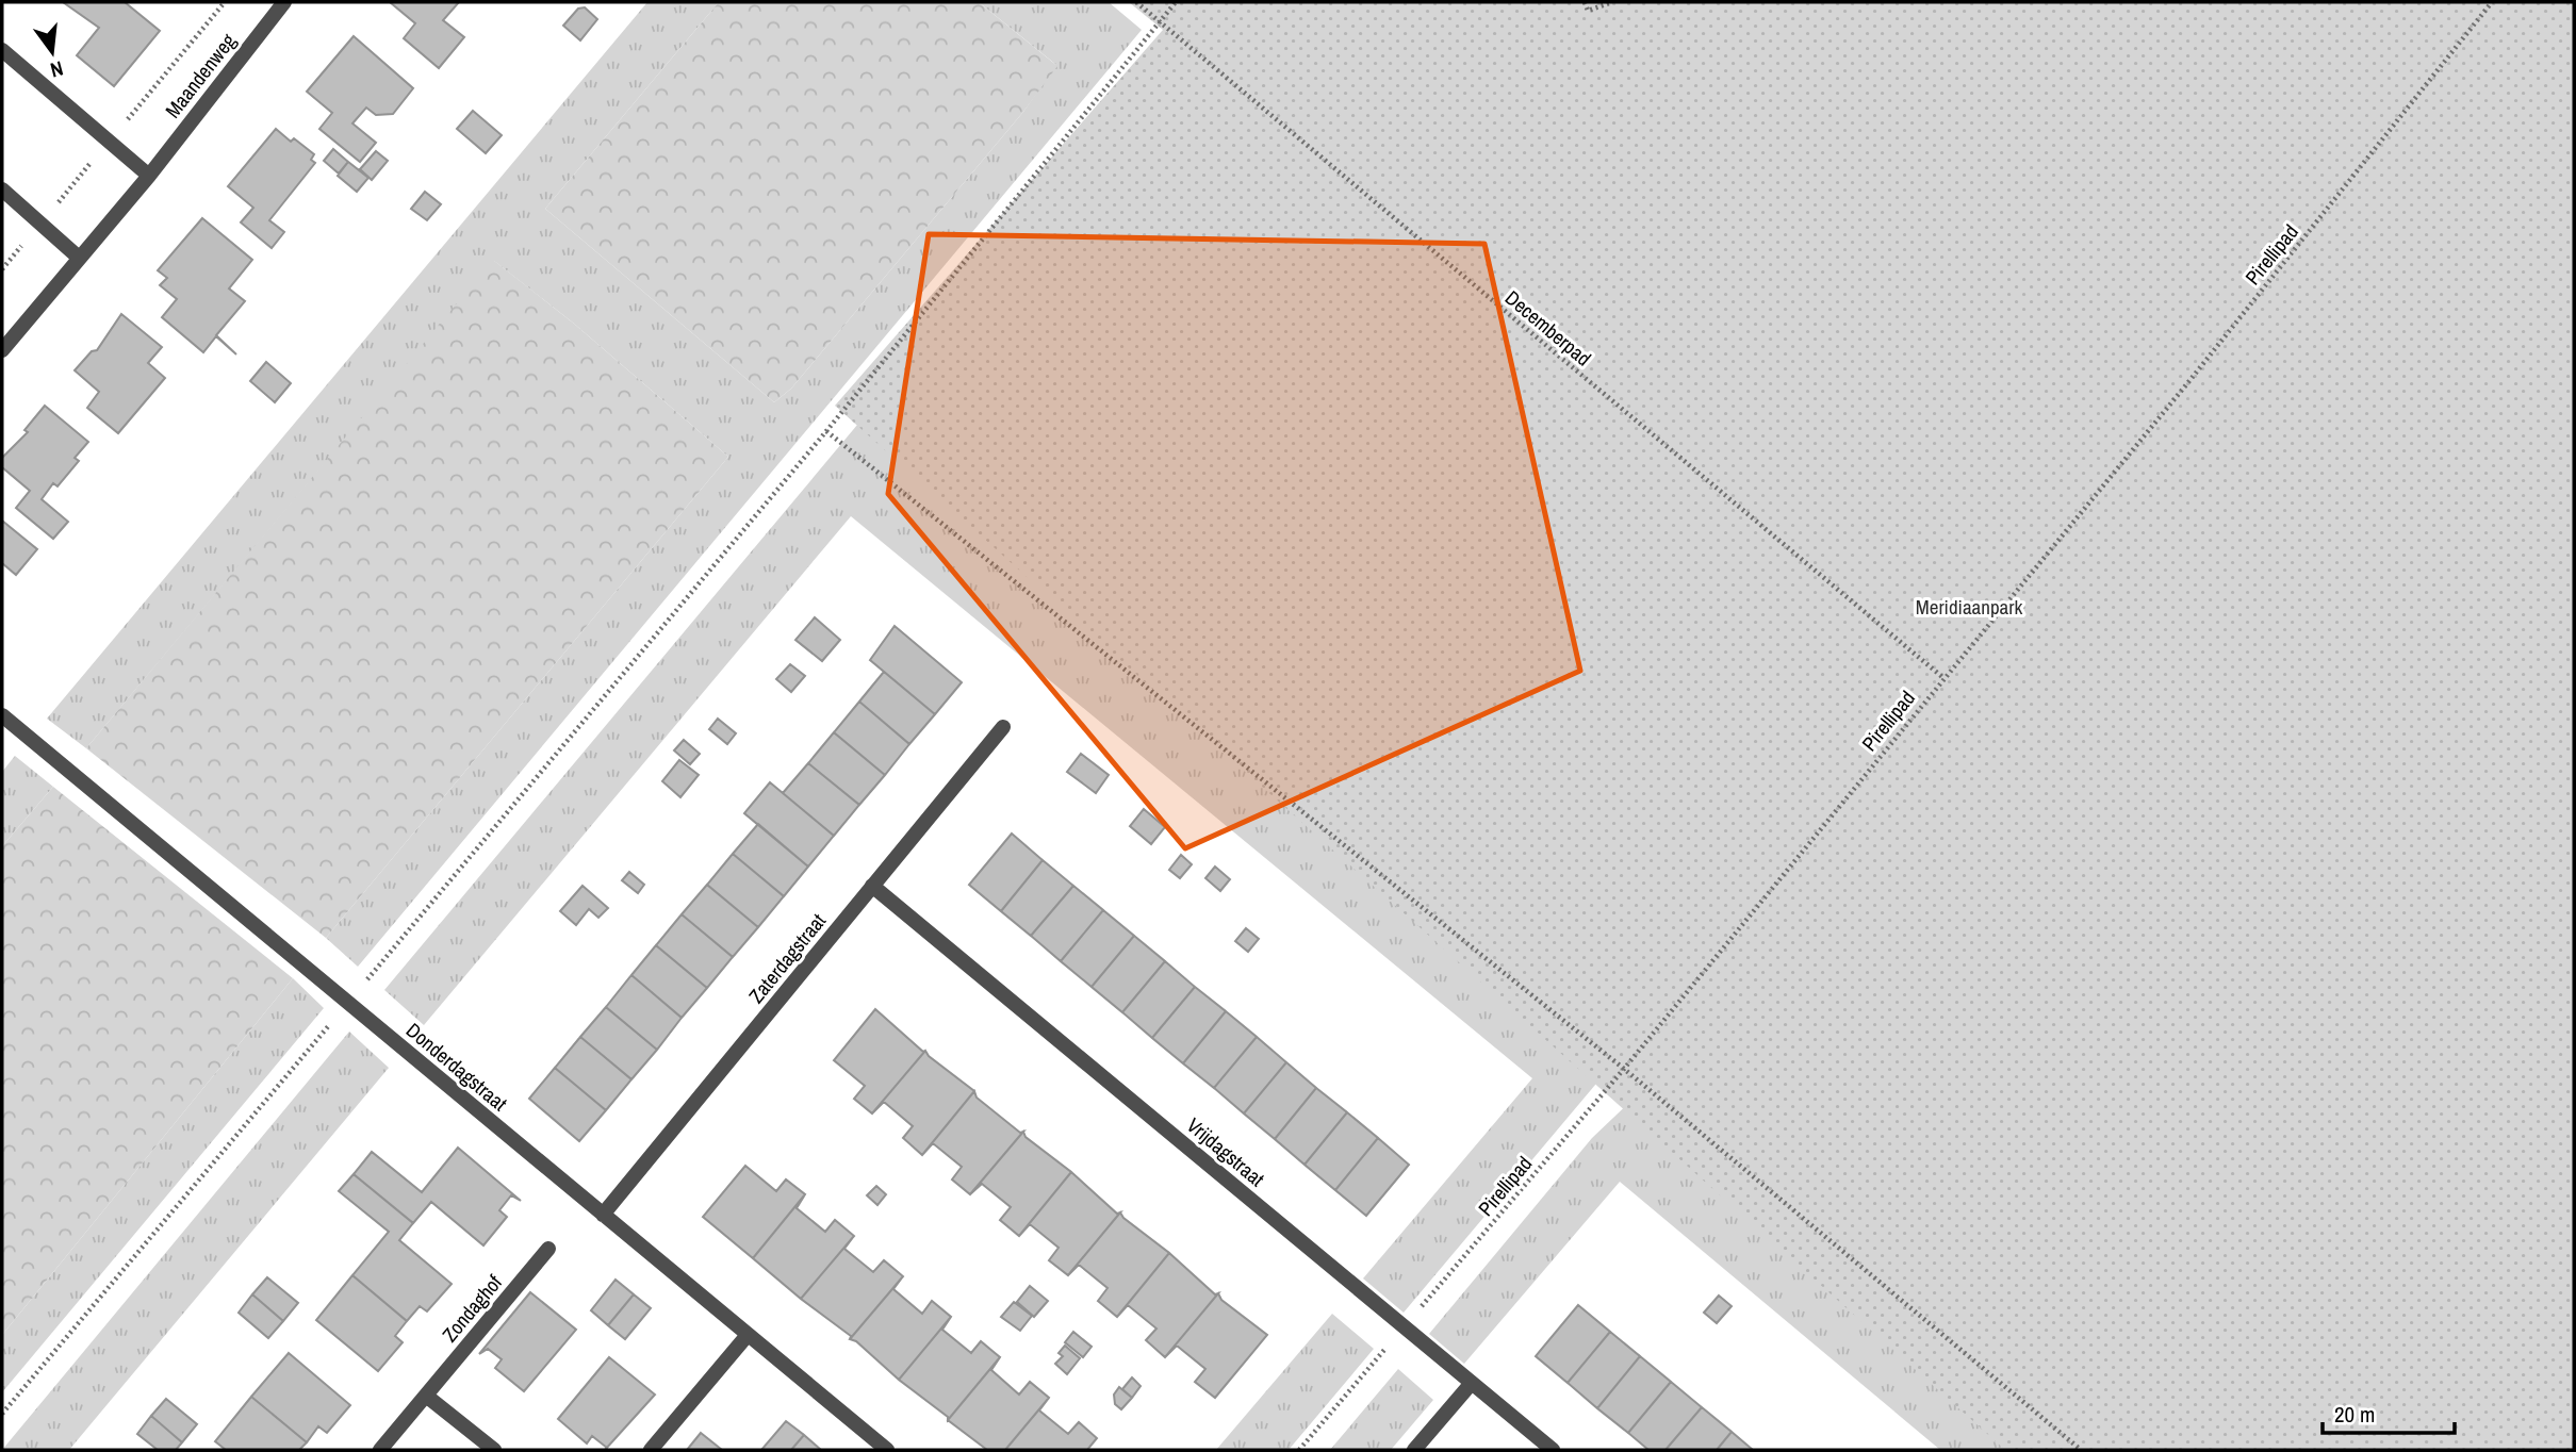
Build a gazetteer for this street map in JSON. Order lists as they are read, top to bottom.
{
  "streets": {
    "street": [
      "Maandenweg",
      "Zaterdagstraat",
      "Donderdagstraat",
      "Vrijdagstraat",
      "Zondaghof"
    ],
    "path": ["Pirellipad", "Decemberpad"]
  },
  "crossings": [
    ["Pirellipad", "Decemberpad"],
    ["Pirellipad", "Vrijdagstraat"],
    ["Zaterdagstraat", "Donderdagstraat"],
    ["Zaterdagstraat", "Vrijdagstraat"]
  ],
  "parks": ["Meridiaanpark"],
  "scale_bar": "20 m",
  "north": "bottom"
}
